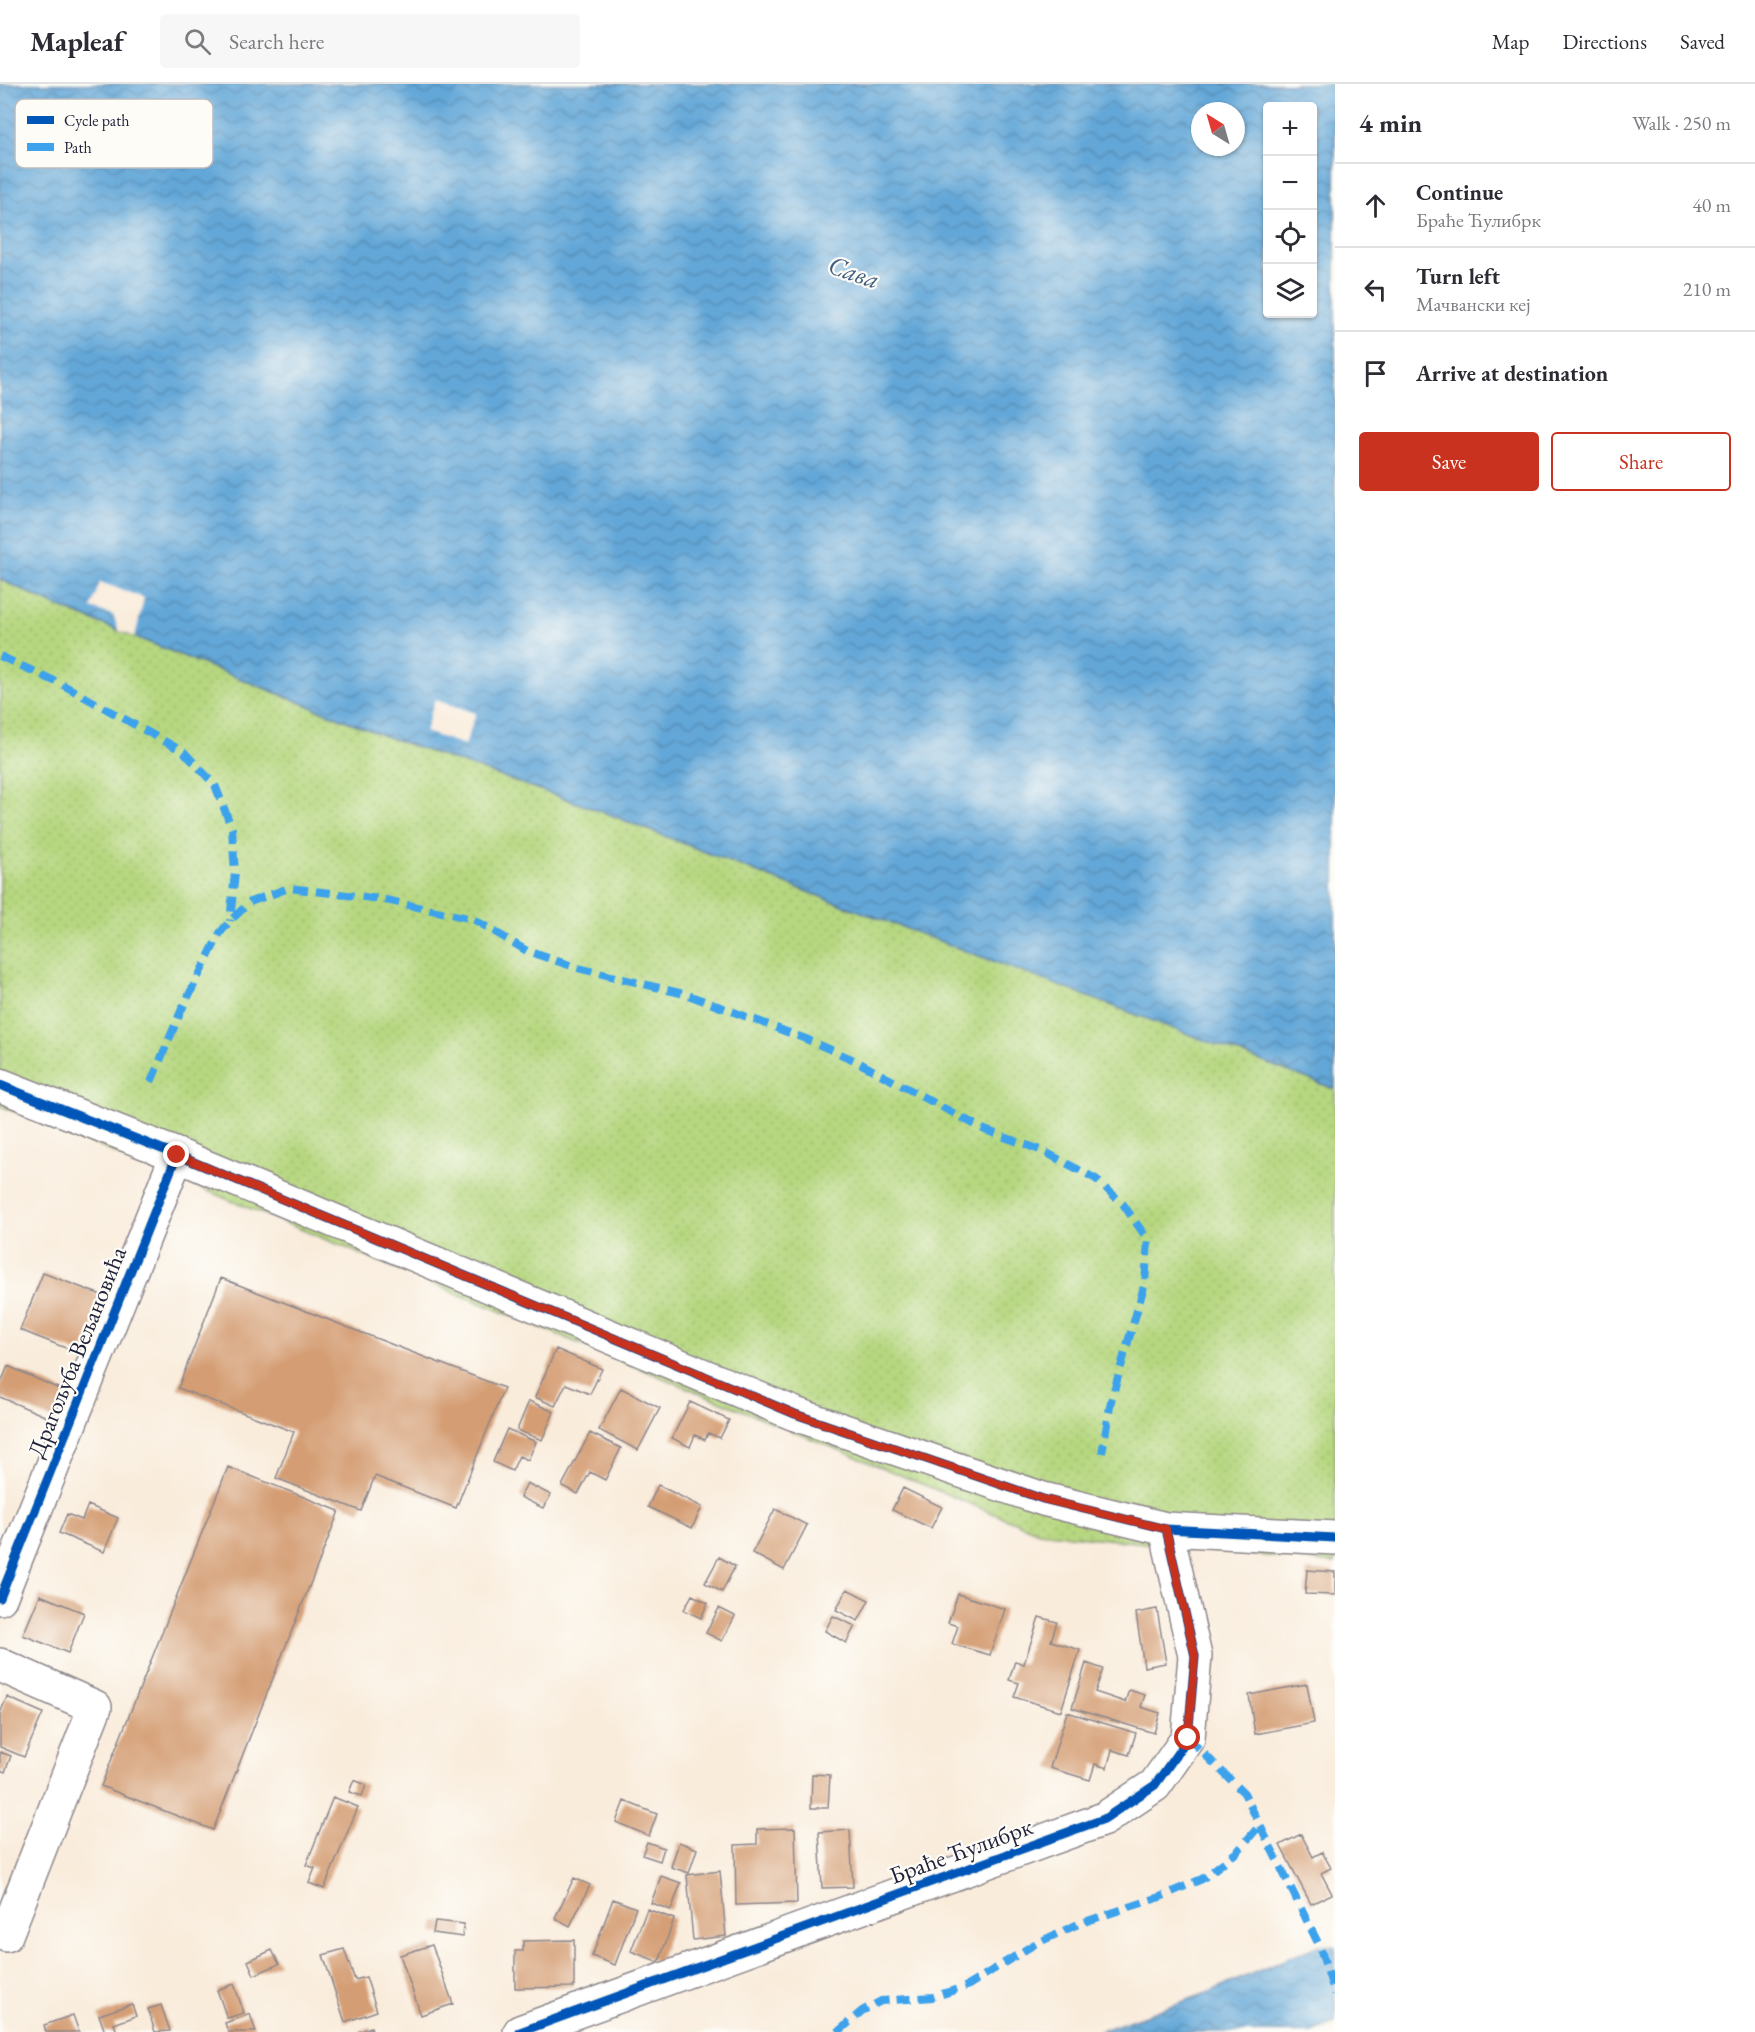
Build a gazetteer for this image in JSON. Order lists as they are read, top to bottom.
{
  "streets": {
    "street": ["Драгољуба Вељановића", "Браће Ћулибрк"]
  },
  "water": ["Сава"],
  "legend": ["Cycle path", "Path"],
  "north": "top left",
  "page": {
    "header": "Mapleaf",
    "search": "Search here",
    "nav": ["Map", "Directions", "Saved"],
    "heading": ["4 min", "Walk · 250 m"],
    "map_buttons": ["+", "−"],
    "list": [
      ["Continue", "Браће Ћулибрк", "40 m"],
      ["Turn left", "Мачвански кеј", "210 m"],
      "Arrive at destination"
    ],
    "buttons": ["Save", "Share"]
  }
}
